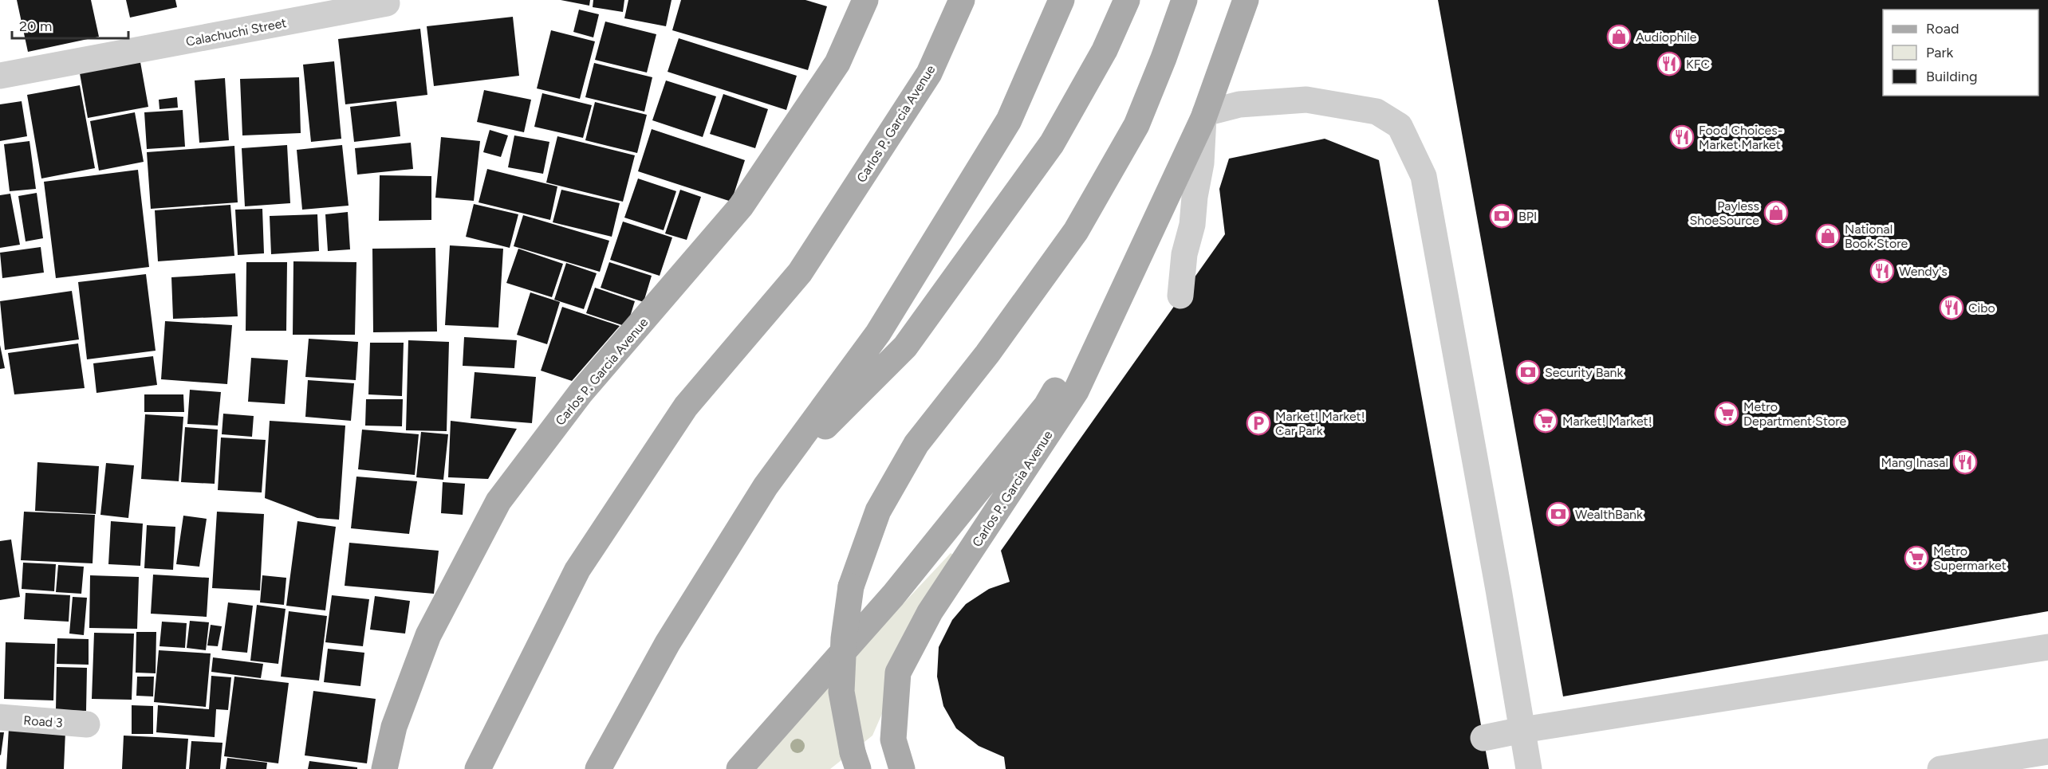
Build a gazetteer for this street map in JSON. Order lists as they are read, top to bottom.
{
  "streets": {
    "main road": ["Carlos P. Garcia Avenue"],
    "street": ["Calachuchi Street", "Road 3"]
  },
  "places": {
    "shop": ["Audiophile", "Payless ShoeSource", "National Book Store"],
    "restaurant": [
      "KFC",
      "Food Choices- Market Market",
      "Wendy's",
      "Cibo",
      "Mang Inasal"
    ],
    "bank": ["BPI", "Security Bank", "WealthBank"],
    "supermarket": ["Metro Department Store", "Market! Market!", "Metro Supermarket"],
    "parking": ["Market! Market! Car Park"]
  },
  "legend": ["Road", "Park", "Building"],
  "scale_bar": "20 m"
}
